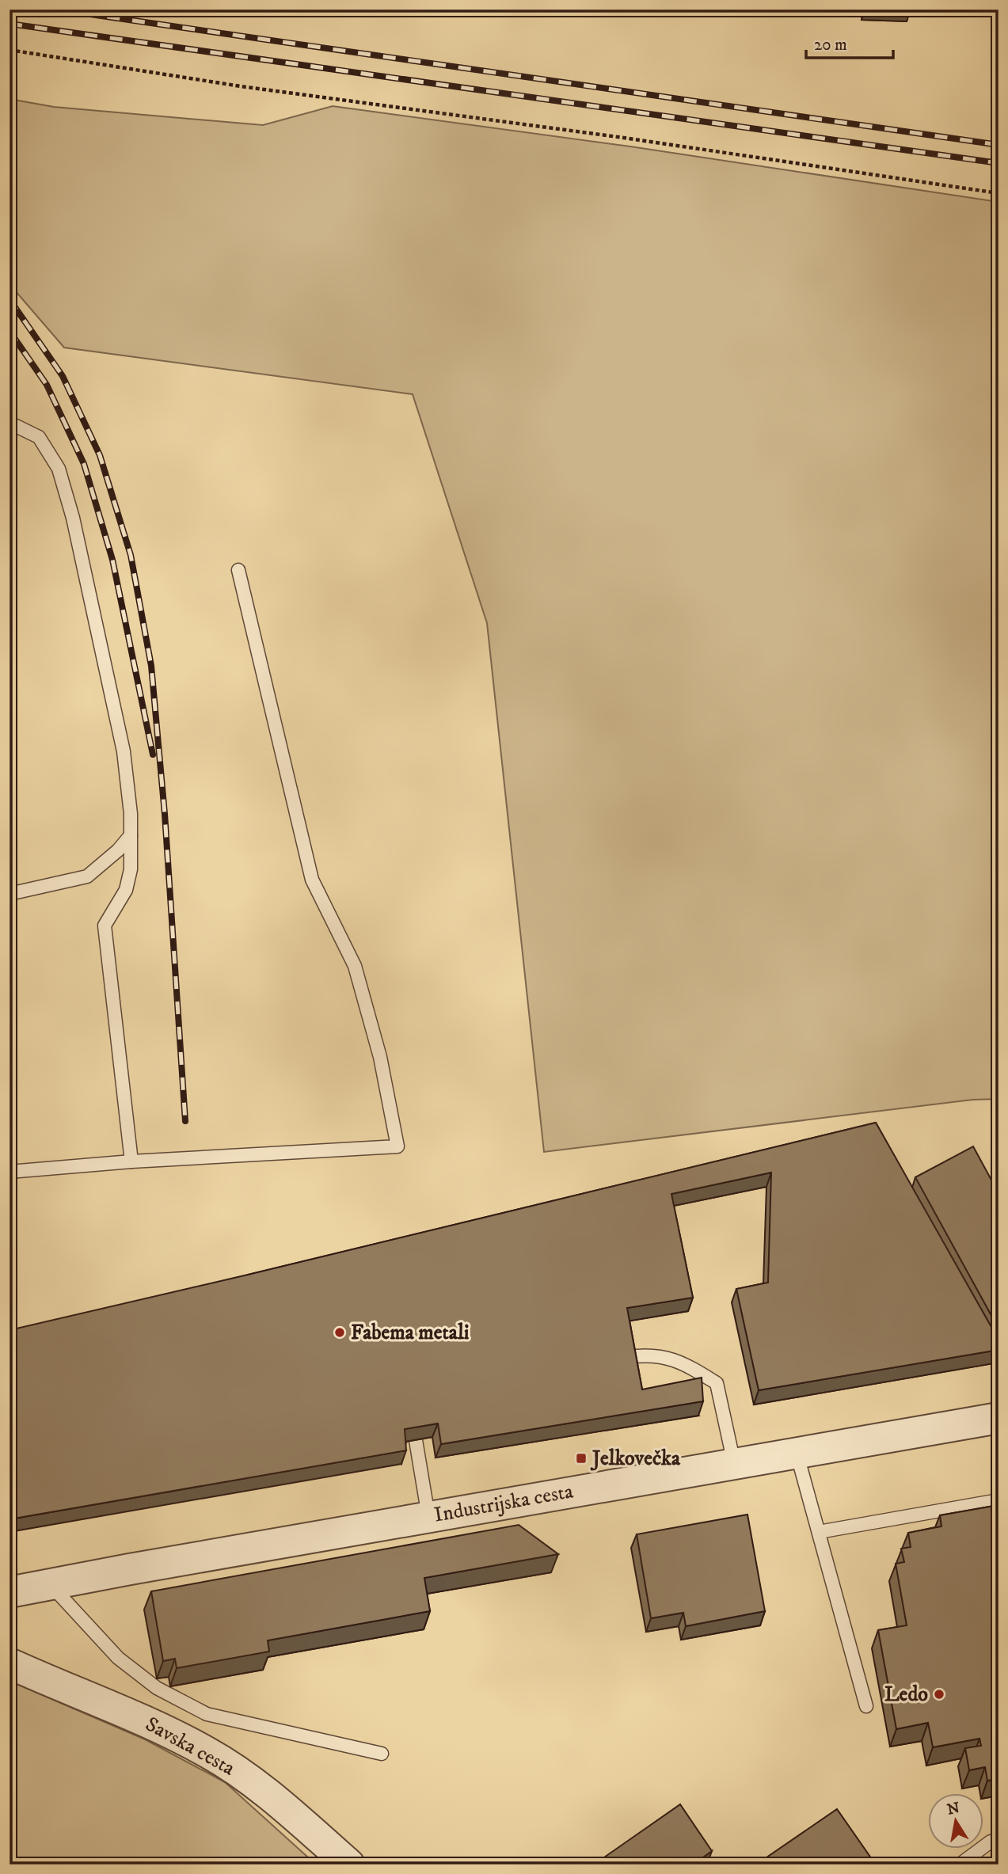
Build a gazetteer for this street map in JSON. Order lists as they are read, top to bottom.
{
  "streets": {
    "street": ["Industrijska cesta", "Savska cesta"]
  },
  "places": {
    "other": ["Fabema metali", "Ledo"],
    "transit": ["Jelkovečka"]
  },
  "scale_bar": "20 m",
  "north": "top"
}
